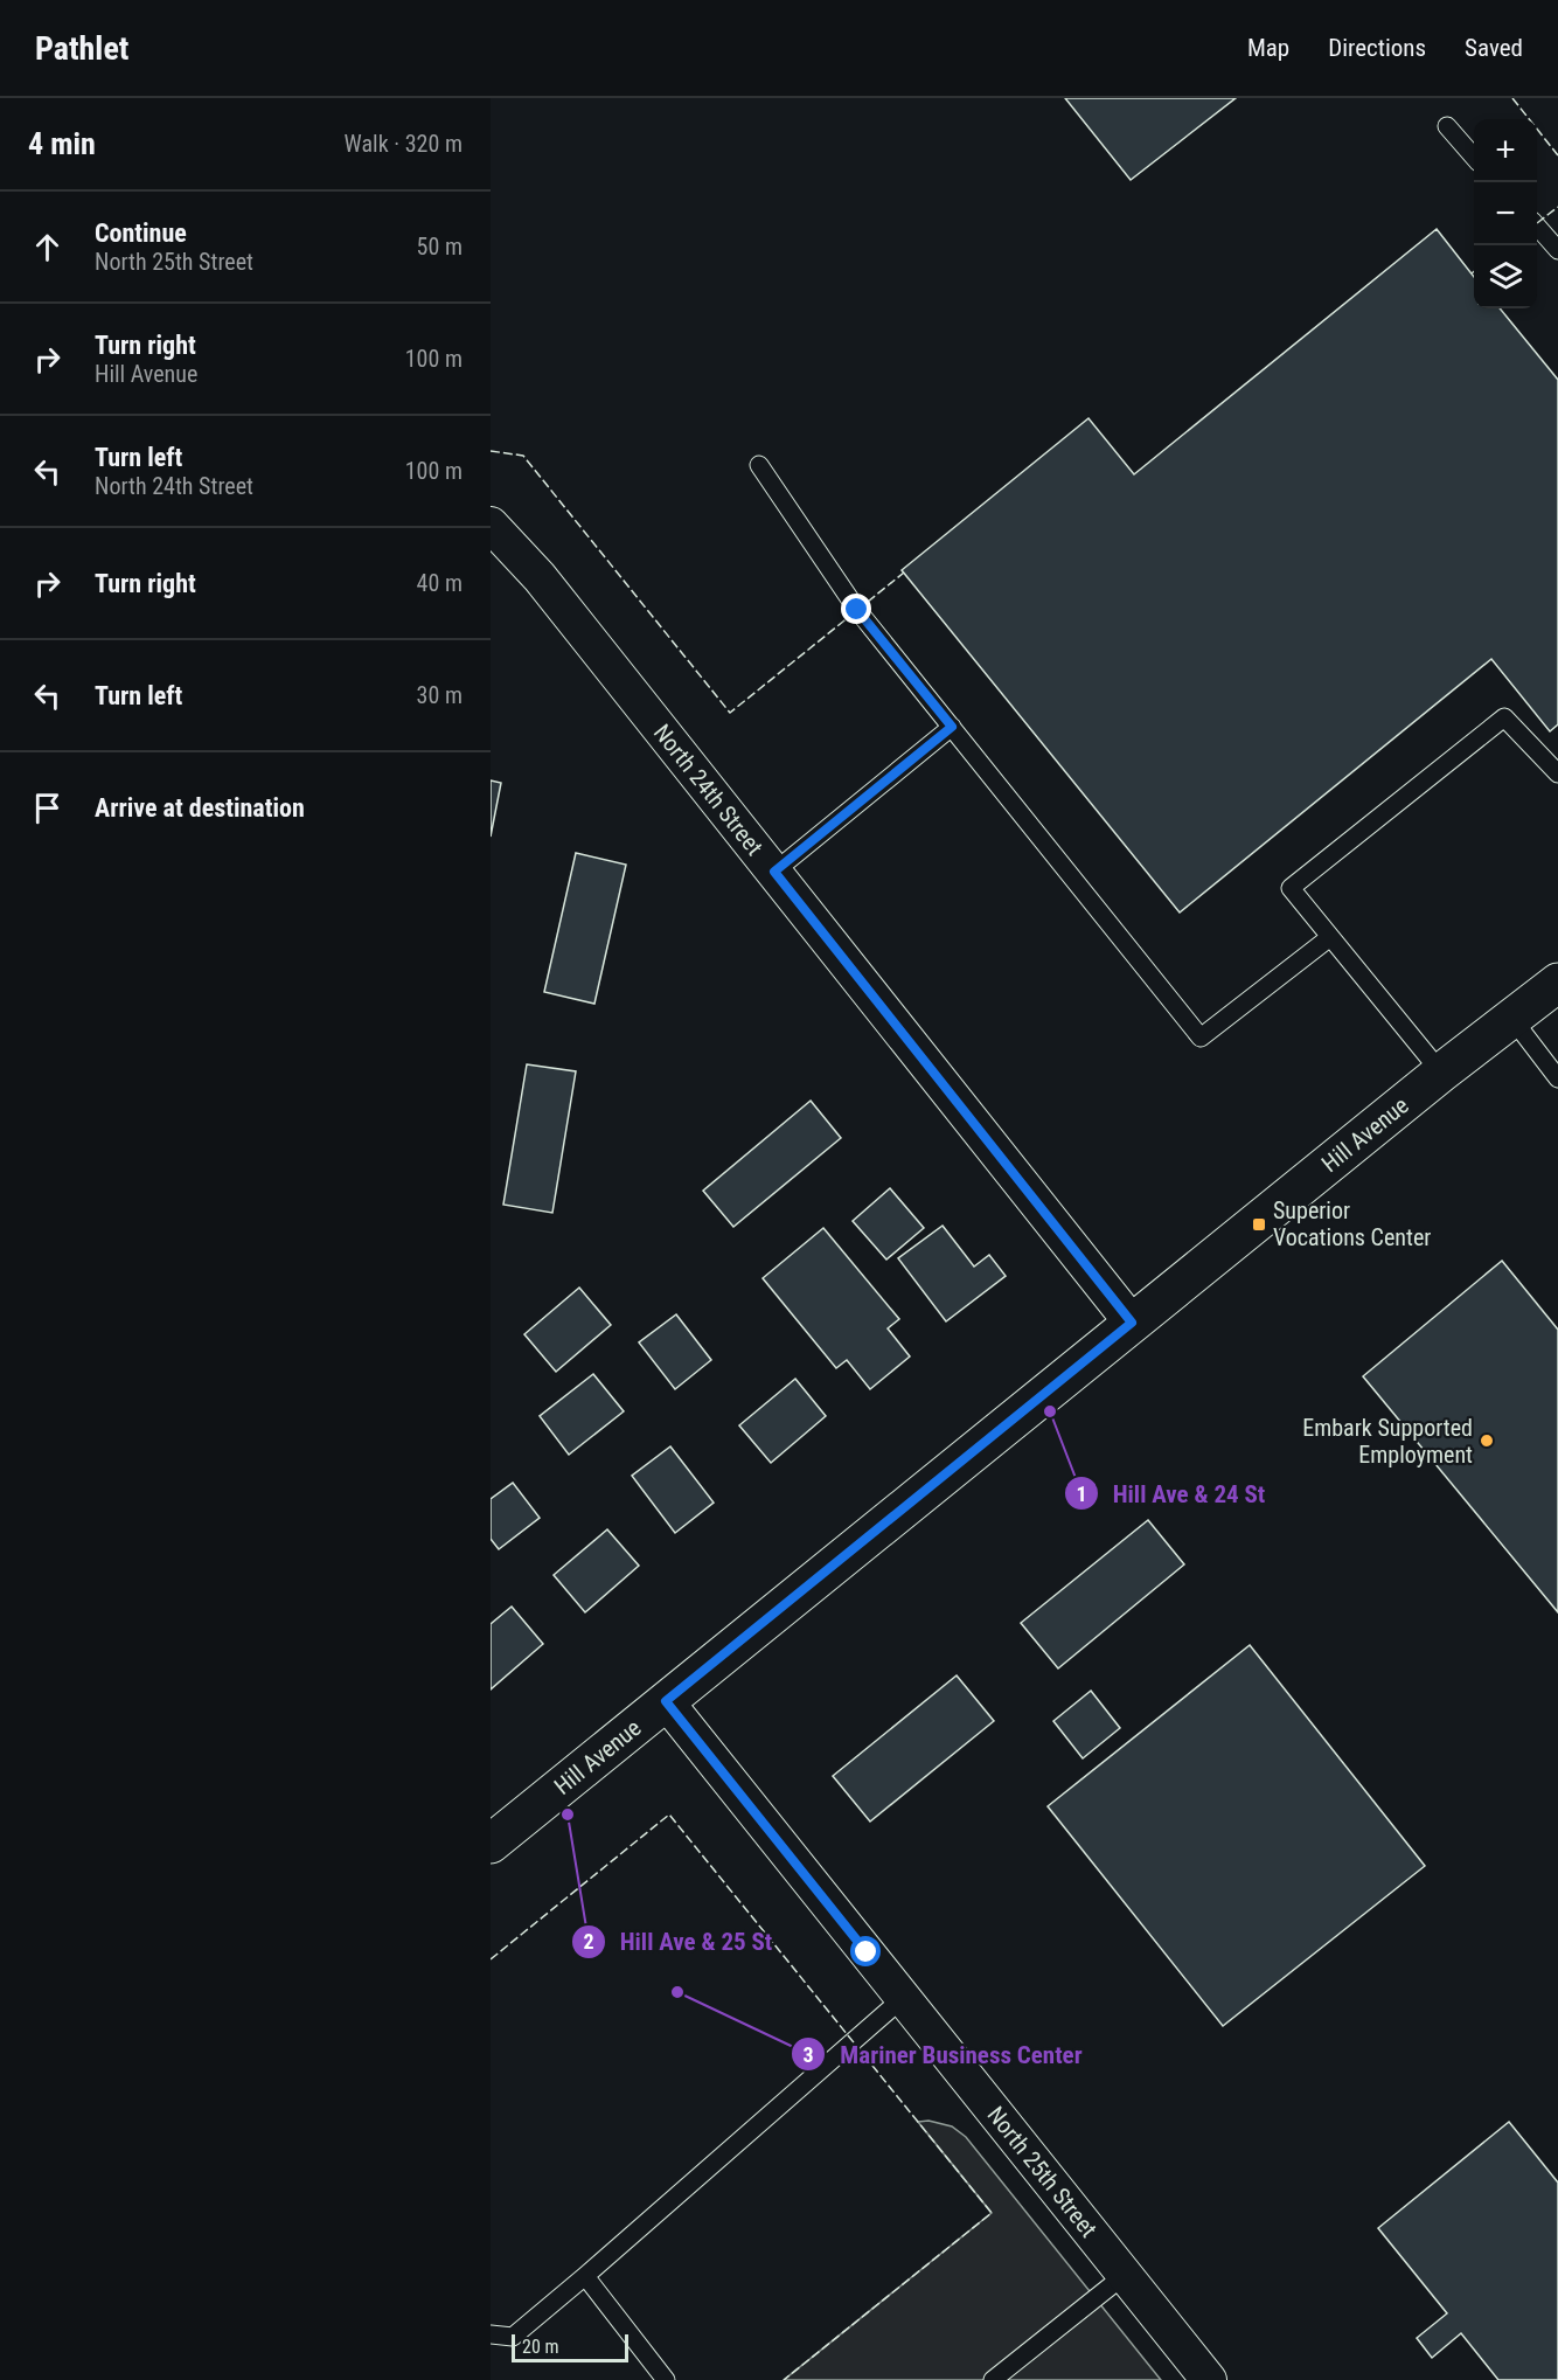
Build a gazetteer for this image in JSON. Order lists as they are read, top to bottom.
{
  "streets": {
    "street": ["North 24th Street", "Hill Avenue", "North 25th Street"]
  },
  "crossings": [
    ["North 24th Street", "Hill Avenue"],
    ["Hill Avenue", "North 25th Street"]
  ],
  "places": {
    "transit": ["Superior Vocations Center"],
    "other": [
      "Hill Ave & 24 St",
      "Embark Supported Employment",
      "Hill Ave & 25 St",
      "Mariner Business Center"
    ]
  },
  "scale_bar": "20 m",
  "page": {
    "header": "Pathlet",
    "nav": ["Map", "Directions", "Saved"],
    "heading": ["4 min", "Walk · 320 m"],
    "map_buttons": ["+", "−"],
    "list": [
      ["Continue", "North 25th Street", "50 m"],
      ["Turn right", "Hill Avenue", "100 m"],
      ["Turn left", "North 24th Street", "100 m"],
      ["Turn right", "40 m"],
      ["Turn left", "30 m"],
      "Arrive at destination"
    ],
    "scale": "20 m"
  }
}
